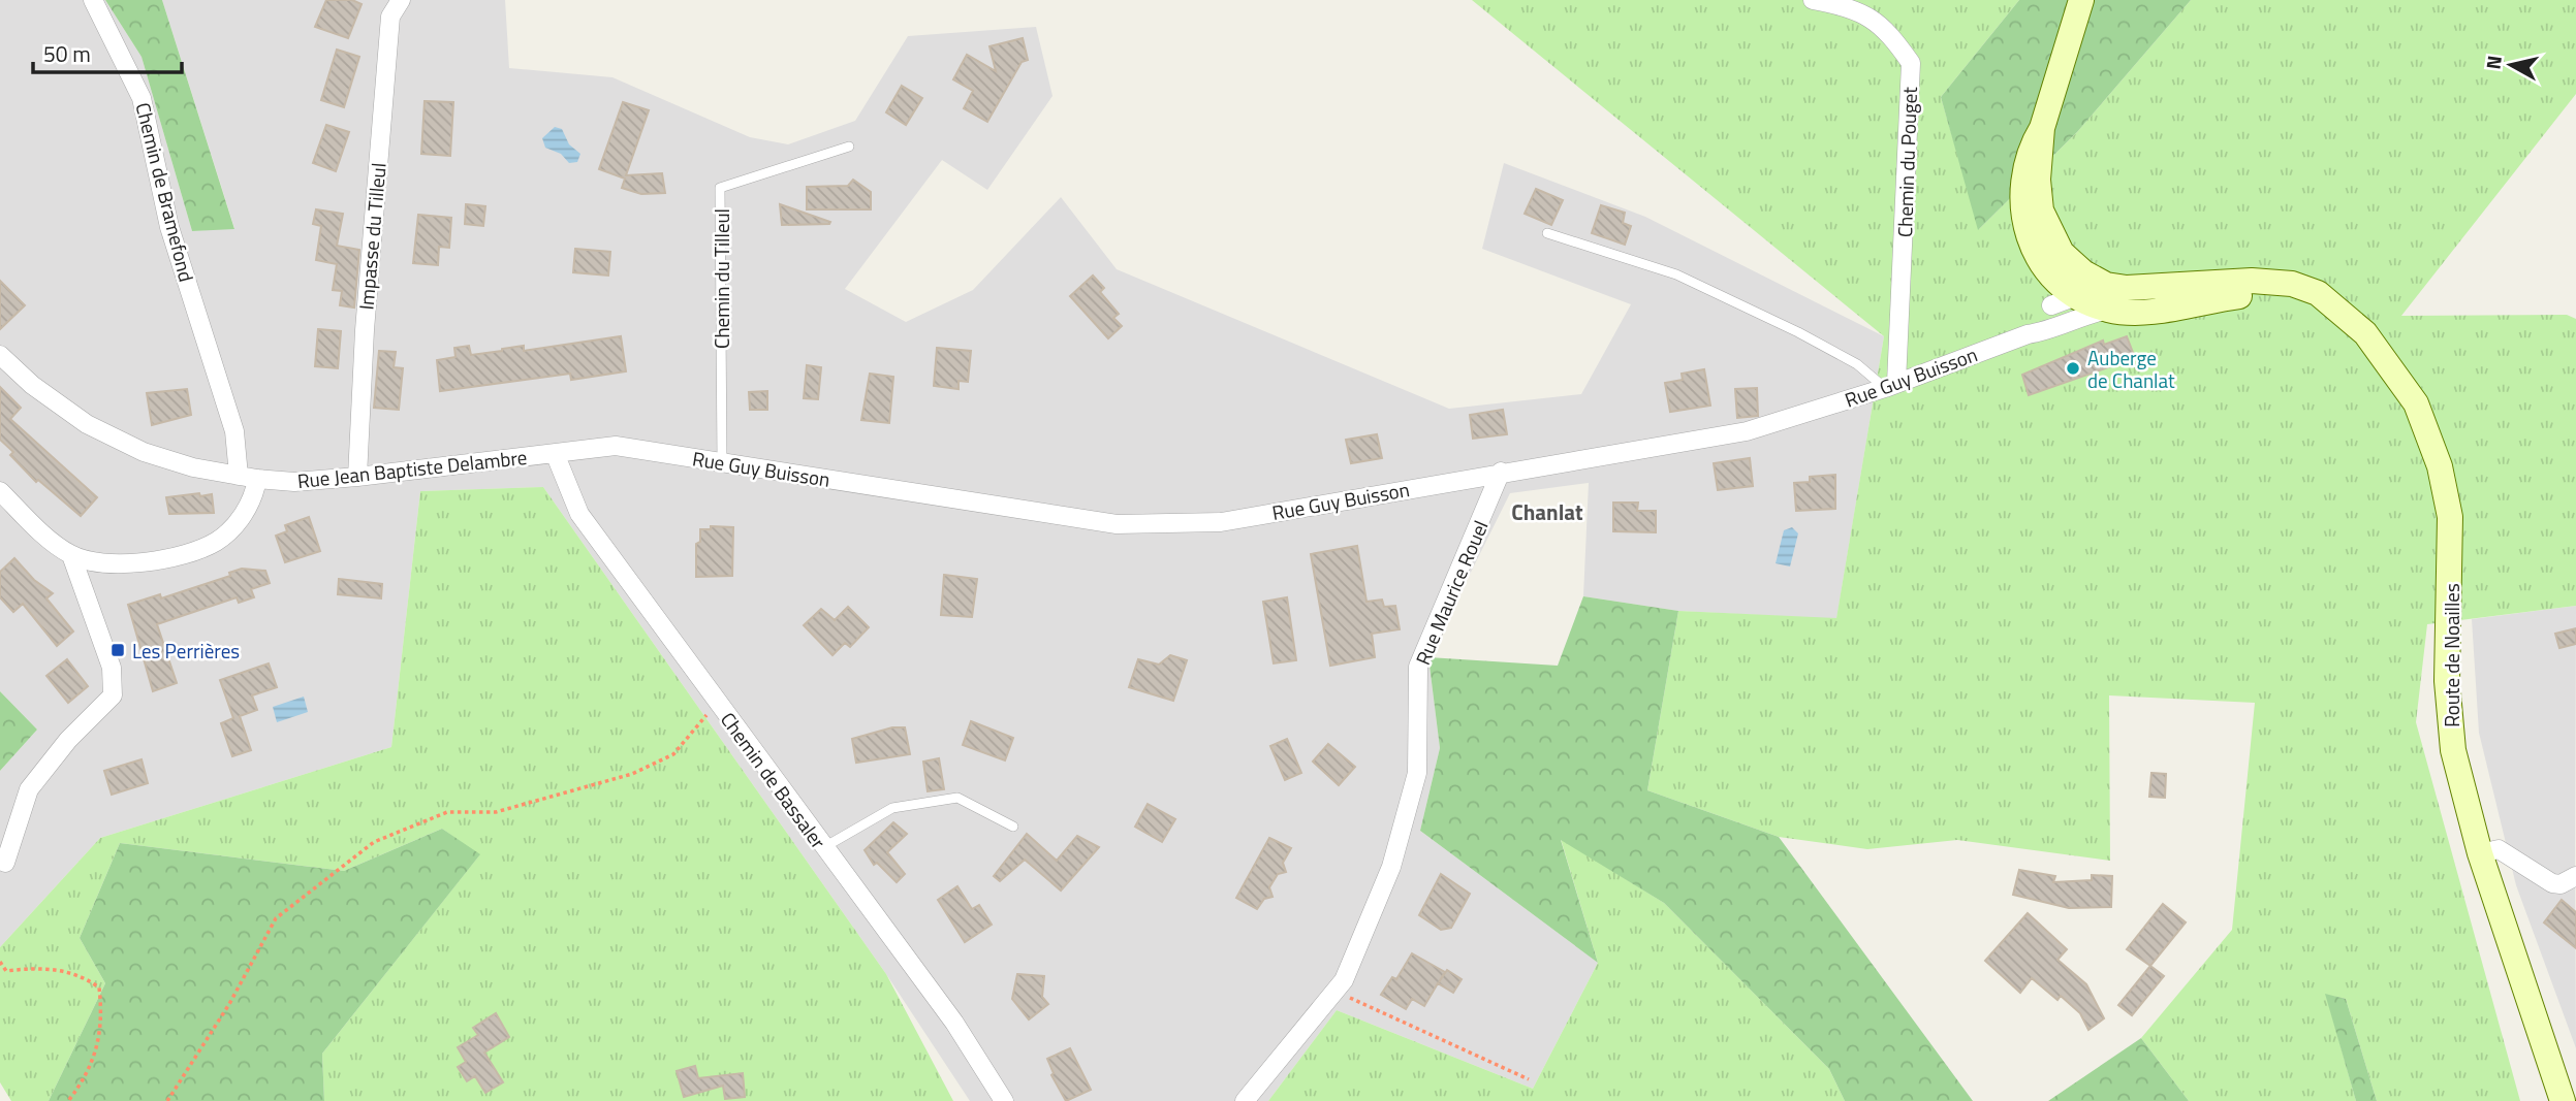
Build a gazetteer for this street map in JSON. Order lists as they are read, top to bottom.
{
  "streets": {
    "main road": ["Route de Noailles"],
    "street": [
      "Chemin du Pouget",
      "Chemin de Bramefond",
      "Impasse du Tilleul",
      "Rue Guy Buisson",
      "Rue Jean Baptiste Delambre",
      "Rue Maurice Rouel",
      "Chemin de Bassaler"
    ],
    "lane": ["Chemin du Tilleul"]
  },
  "crossings": [
    ["Chemin du Pouget", "Rue Guy Buisson"],
    ["Chemin de Bramefond", "Rue Jean Baptiste Delambre"],
    ["Impasse du Tilleul", "Rue Jean Baptiste Delambre"],
    ["Chemin du Tilleul", "Rue Guy Buisson"],
    ["Rue Guy Buisson", "Rue Jean Baptiste Delambre"],
    ["Rue Guy Buisson", "Rue Maurice Rouel"],
    ["Rue Guy Buisson", "Route de Noailles"],
    ["Rue Guy Buisson", "Chemin de Bassaler"],
    ["Rue Jean Baptiste Delambre", "Chemin de Bassaler"]
  ],
  "districts": ["Chanlat"],
  "places": {
    "other": ["Auberge de Chanlat"],
    "transit": ["Les Perrières"]
  },
  "scale_bar": "50 m",
  "north": "left"
}
